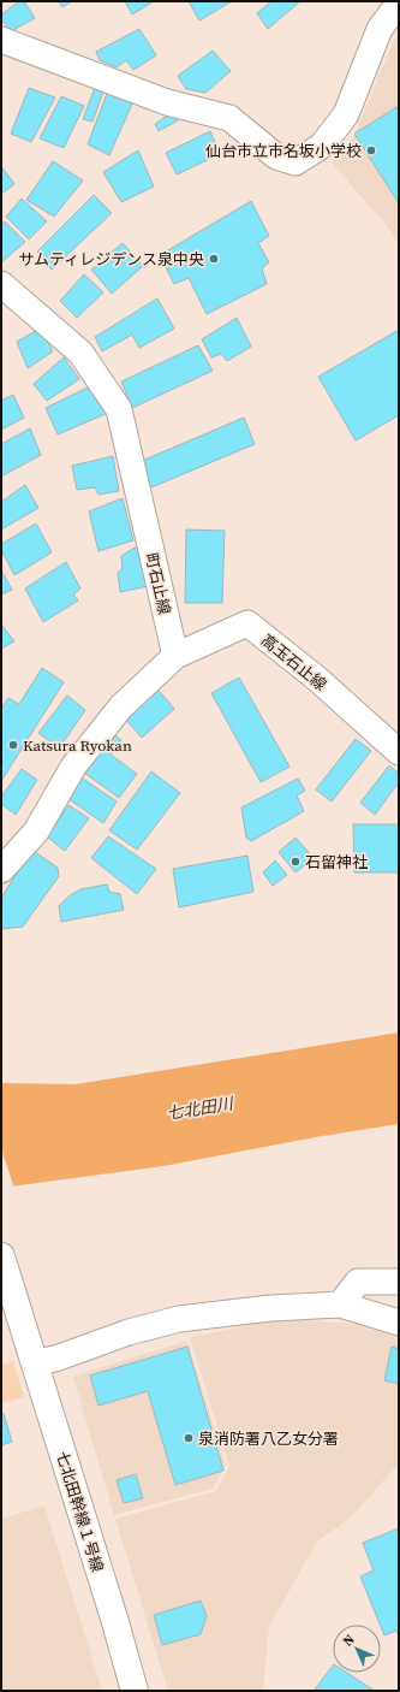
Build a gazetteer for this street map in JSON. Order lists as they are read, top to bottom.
{
  "streets": {
    "street": ["町石止線", "高玉石止線", "七北田幹線１号線"]
  },
  "crossings": [
    ["町石止線", "高玉石止線"]
  ],
  "water": ["七北田川"],
  "places": [
    "仙台市立市名坂小学校",
    "サムティレジデンス泉中央",
    "Katsura Ryokan",
    "石留神社",
    "泉消防署八乙女分署"
  ],
  "north": "top left"
}
